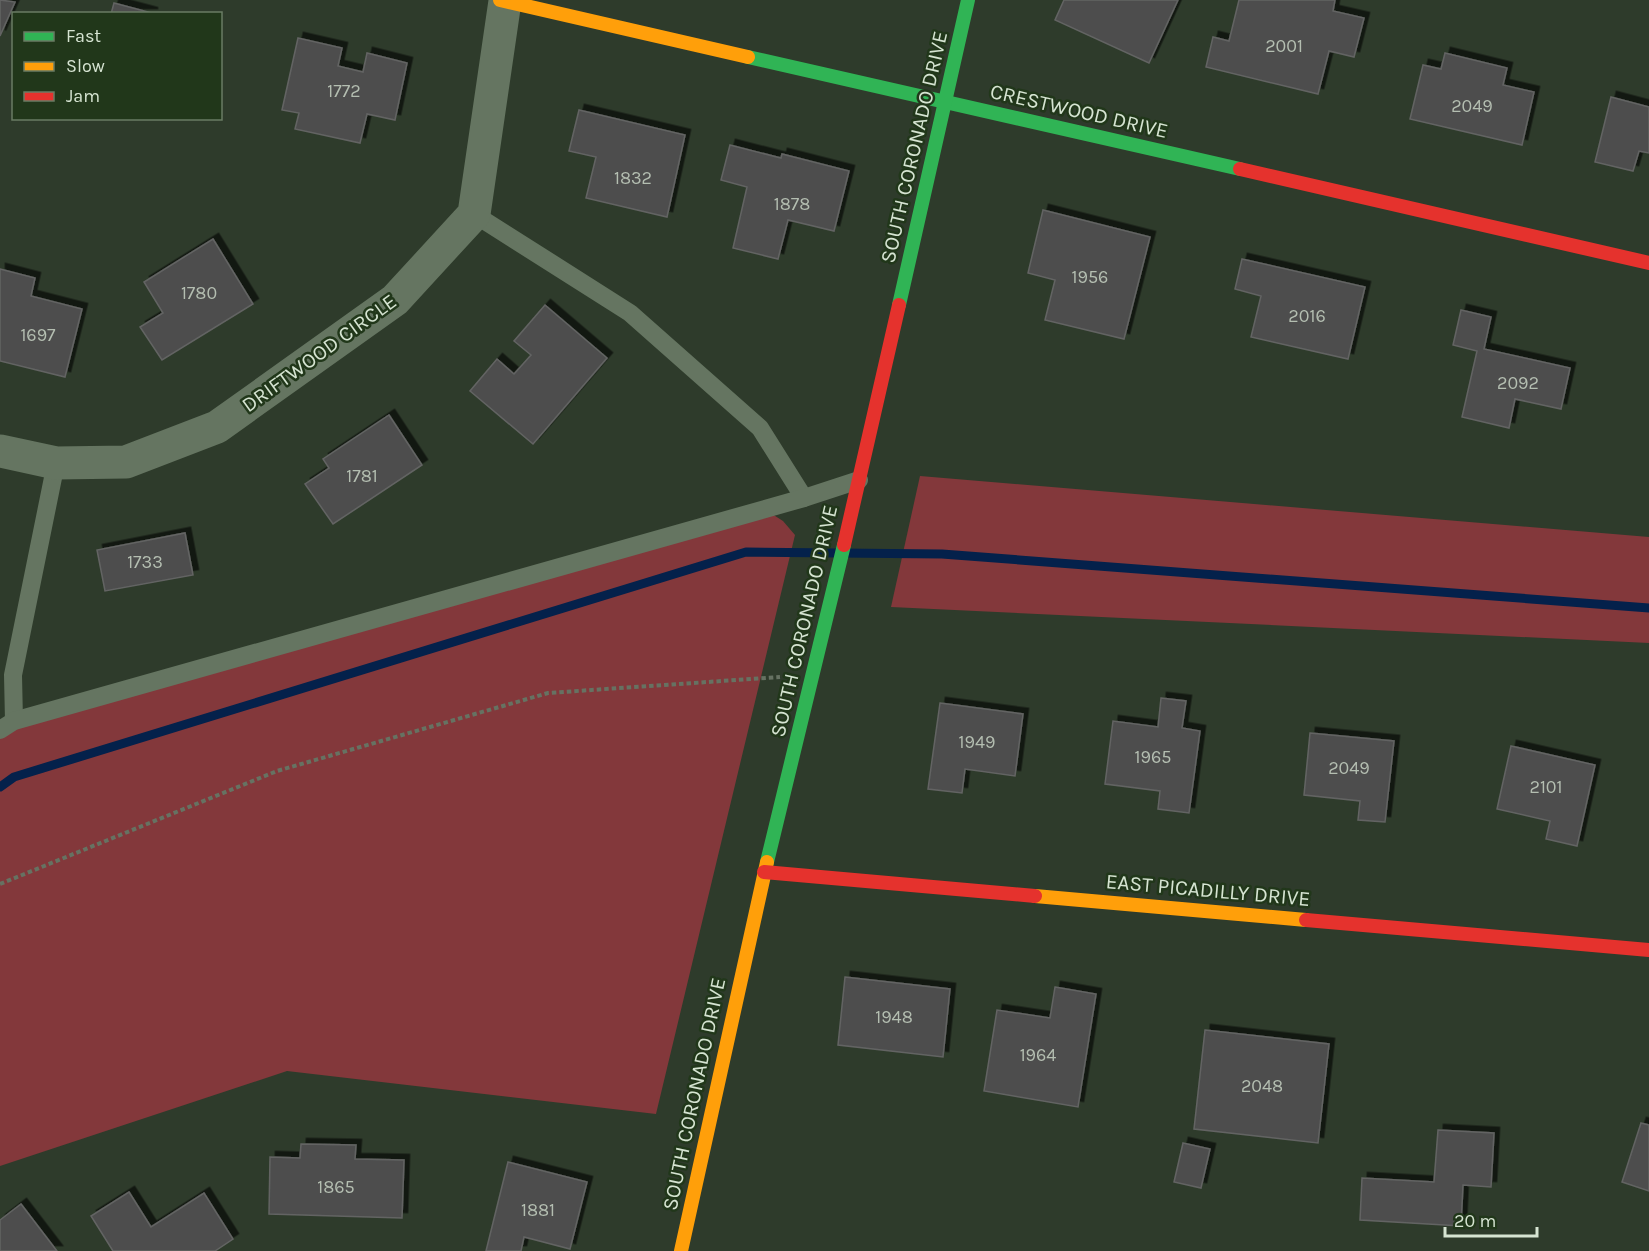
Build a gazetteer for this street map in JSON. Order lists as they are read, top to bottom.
{
  "streets": {
    "street": [
      "CRESTWOOD DRIVE",
      "SOUTH CORONADO DRIVE",
      "DRIFTWOOD CIRCLE",
      "EAST PICADILLY DRIVE"
    ]
  },
  "crossings": [
    ["CRESTWOOD DRIVE", "SOUTH CORONADO DRIVE"],
    ["SOUTH CORONADO DRIVE", "EAST PICADILLY DRIVE"]
  ],
  "house_numbers": [
    "2001",
    "1772",
    "2049",
    "1832",
    "1878",
    "1956",
    "1780",
    "2016",
    "1697",
    "2092",
    "1781",
    "1733",
    "1949",
    "1965",
    "2049",
    "2101",
    "1948",
    "1964",
    "2048",
    "1865",
    "1881"
  ],
  "legend": ["Fast", "Slow", "Jam"],
  "scale_bar": "20 m"
}
